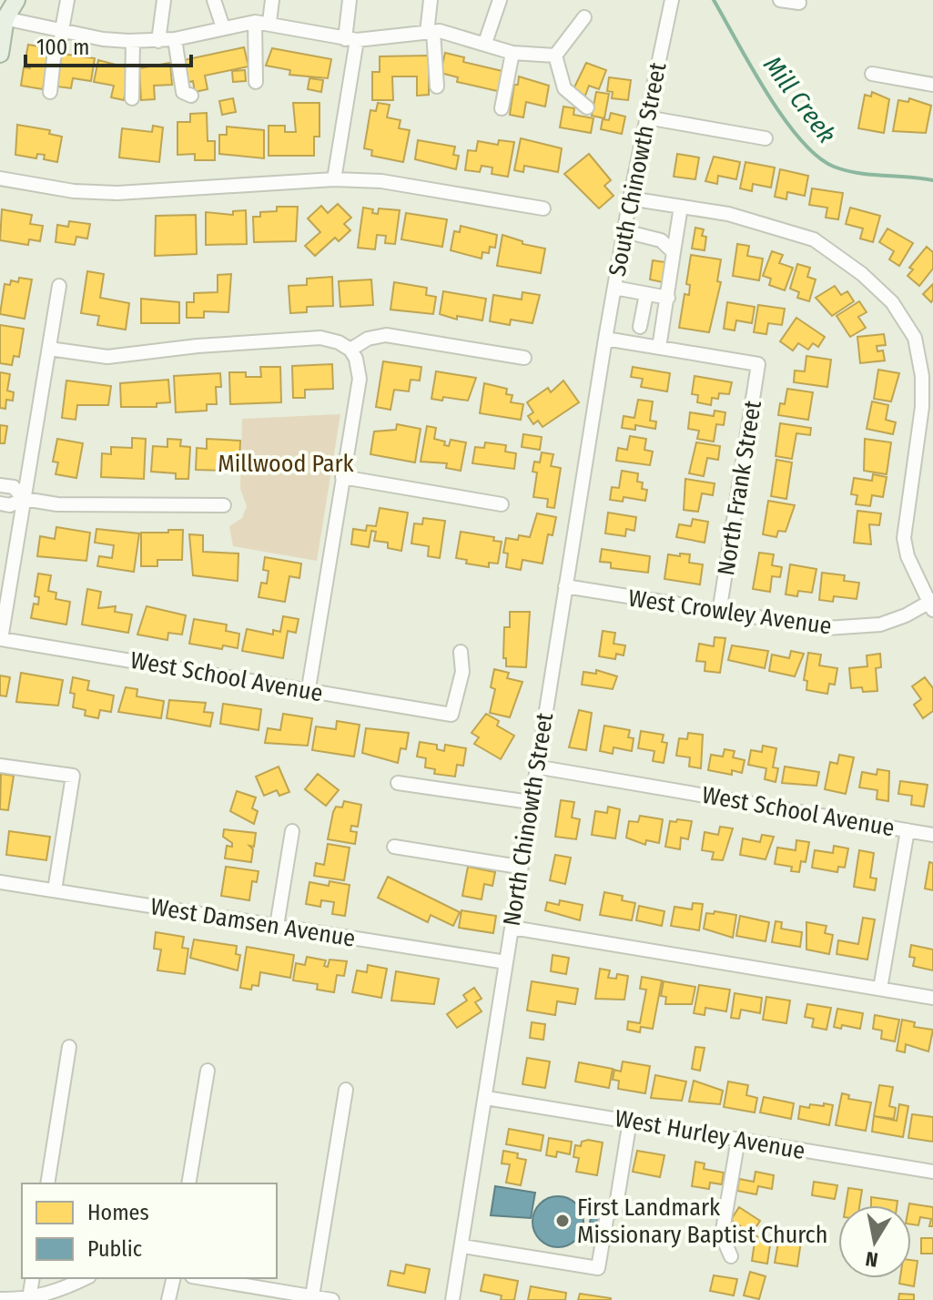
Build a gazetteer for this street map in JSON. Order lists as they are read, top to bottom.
{
  "streets": {
    "street": [
      "South Chinowth Street",
      "North Frank Street",
      "West Crowley Avenue",
      "West School Avenue",
      "North Chinowth Street",
      "West Damsen Avenue",
      "West Hurley Avenue"
    ]
  },
  "crossings": [
    ["South Chinowth Street", "North Chinowth Street"],
    ["North Frank Street", "West Crowley Avenue"],
    ["West Crowley Avenue", "North Chinowth Street"],
    ["West School Avenue", "North Chinowth Street"],
    ["North Chinowth Street", "West Damsen Avenue"],
    ["North Chinowth Street", "West Hurley Avenue"]
  ],
  "water": ["Mill Creek"],
  "parks": ["Millwood Park"],
  "places": ["First Landmark Missionary Baptist Church"],
  "legend": ["Homes", "Public"],
  "scale_bar": "100 m",
  "north": "bottom"
}
